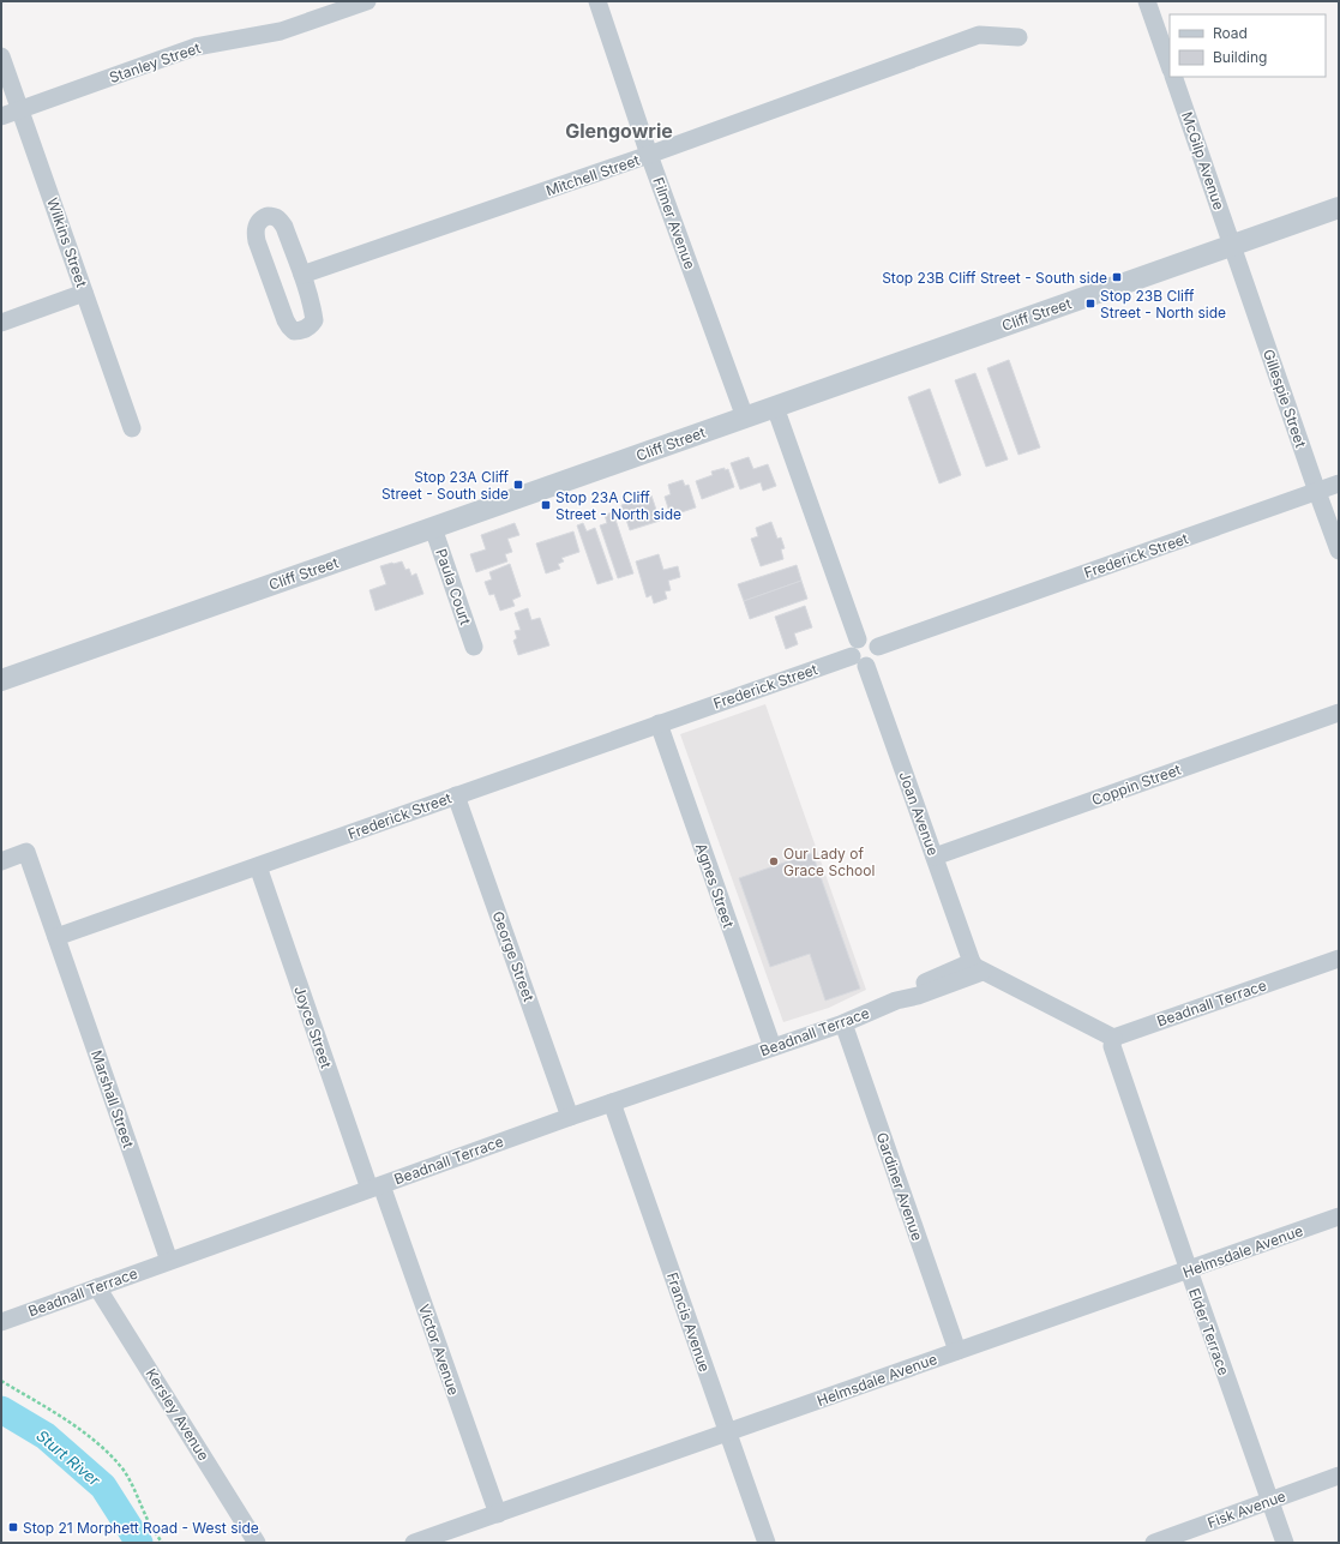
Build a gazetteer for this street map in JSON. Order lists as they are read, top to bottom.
{
  "streets": {
    "street": [
      "Stanley Street",
      "McGilp Avenue",
      "Mitchell Street",
      "Filmer Avenue",
      "Wilkins Street",
      "Cliff Street",
      "Gillespie Street",
      "Frederick Street",
      "Paula Court",
      "Coppin Street",
      "Joan Avenue",
      "Agnes Street",
      "George Street",
      "Beadnall Terrace",
      "Joyce Street",
      "Marshall Street",
      "Gardiner Avenue",
      "Helmsdale Avenue",
      "Francis Avenue",
      "Elder Terrace",
      "Victor Avenue",
      "Kersley Avenue",
      "Fisk Avenue"
    ]
  },
  "crossings": [
    ["Stanley Street", "Wilkins Street"],
    ["McGilp Avenue", "Cliff Street"],
    ["McGilp Avenue", "Gillespie Street"],
    ["Mitchell Street", "Filmer Avenue"],
    ["Filmer Avenue", "Cliff Street"],
    ["Cliff Street", "Gillespie Street"],
    ["Cliff Street", "Paula Court"],
    ["Gillespie Street", "Frederick Street"],
    ["Frederick Street", "Joan Avenue"],
    ["Frederick Street", "Agnes Street"],
    ["Frederick Street", "George Street"],
    ["Frederick Street", "Joyce Street"],
    ["Frederick Street", "Marshall Street"],
    ["Coppin Street", "Joan Avenue"],
    ["Joan Avenue", "Beadnall Terrace"],
    ["Agnes Street", "Beadnall Terrace"],
    ["George Street", "Beadnall Terrace"],
    ["Beadnall Terrace", "Joyce Street"],
    ["Beadnall Terrace", "Marshall Street"],
    ["Beadnall Terrace", "Gardiner Avenue"],
    ["Beadnall Terrace", "Francis Avenue"],
    ["Beadnall Terrace", "Elder Terrace"],
    ["Beadnall Terrace", "Victor Avenue"],
    ["Beadnall Terrace", "Kersley Avenue"],
    ["Joyce Street", "Victor Avenue"],
    ["Gardiner Avenue", "Helmsdale Avenue"],
    ["Helmsdale Avenue", "Francis Avenue"],
    ["Helmsdale Avenue", "Elder Terrace"],
    ["Helmsdale Avenue", "Victor Avenue"],
    ["Elder Terrace", "Fisk Avenue"]
  ],
  "districts": ["Glengowrie"],
  "water": ["Sturt River"],
  "places": {
    "transit": [
      "Stop 23B Cliff Street - South side",
      "Stop 23B Cliff Street - North side",
      "Stop 23A Cliff Street - South side",
      "Stop 23A Cliff Street - North side",
      "Stop 21 Morphett Road - West side"
    ],
    "other": ["Our Lady of Grace School"]
  },
  "legend": ["Road", "Building"]
}
